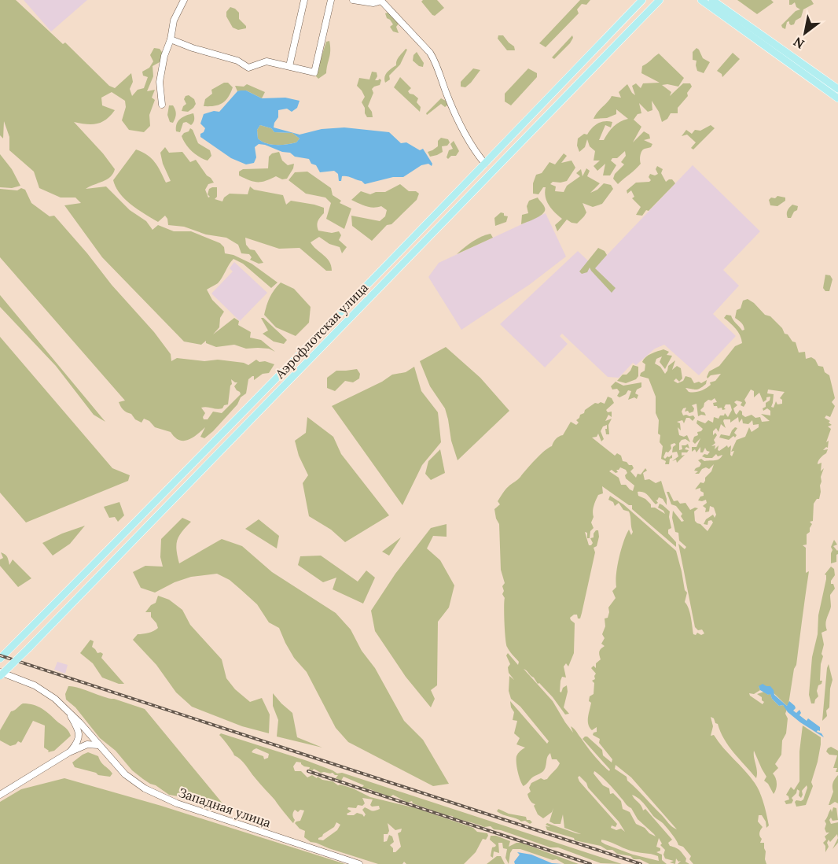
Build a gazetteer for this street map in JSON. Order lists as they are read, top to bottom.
{
  "streets": {
    "main road": ["Аэрофлотская улица"],
    "street": ["Западная улица"]
  },
  "north": "bottom left"
}
